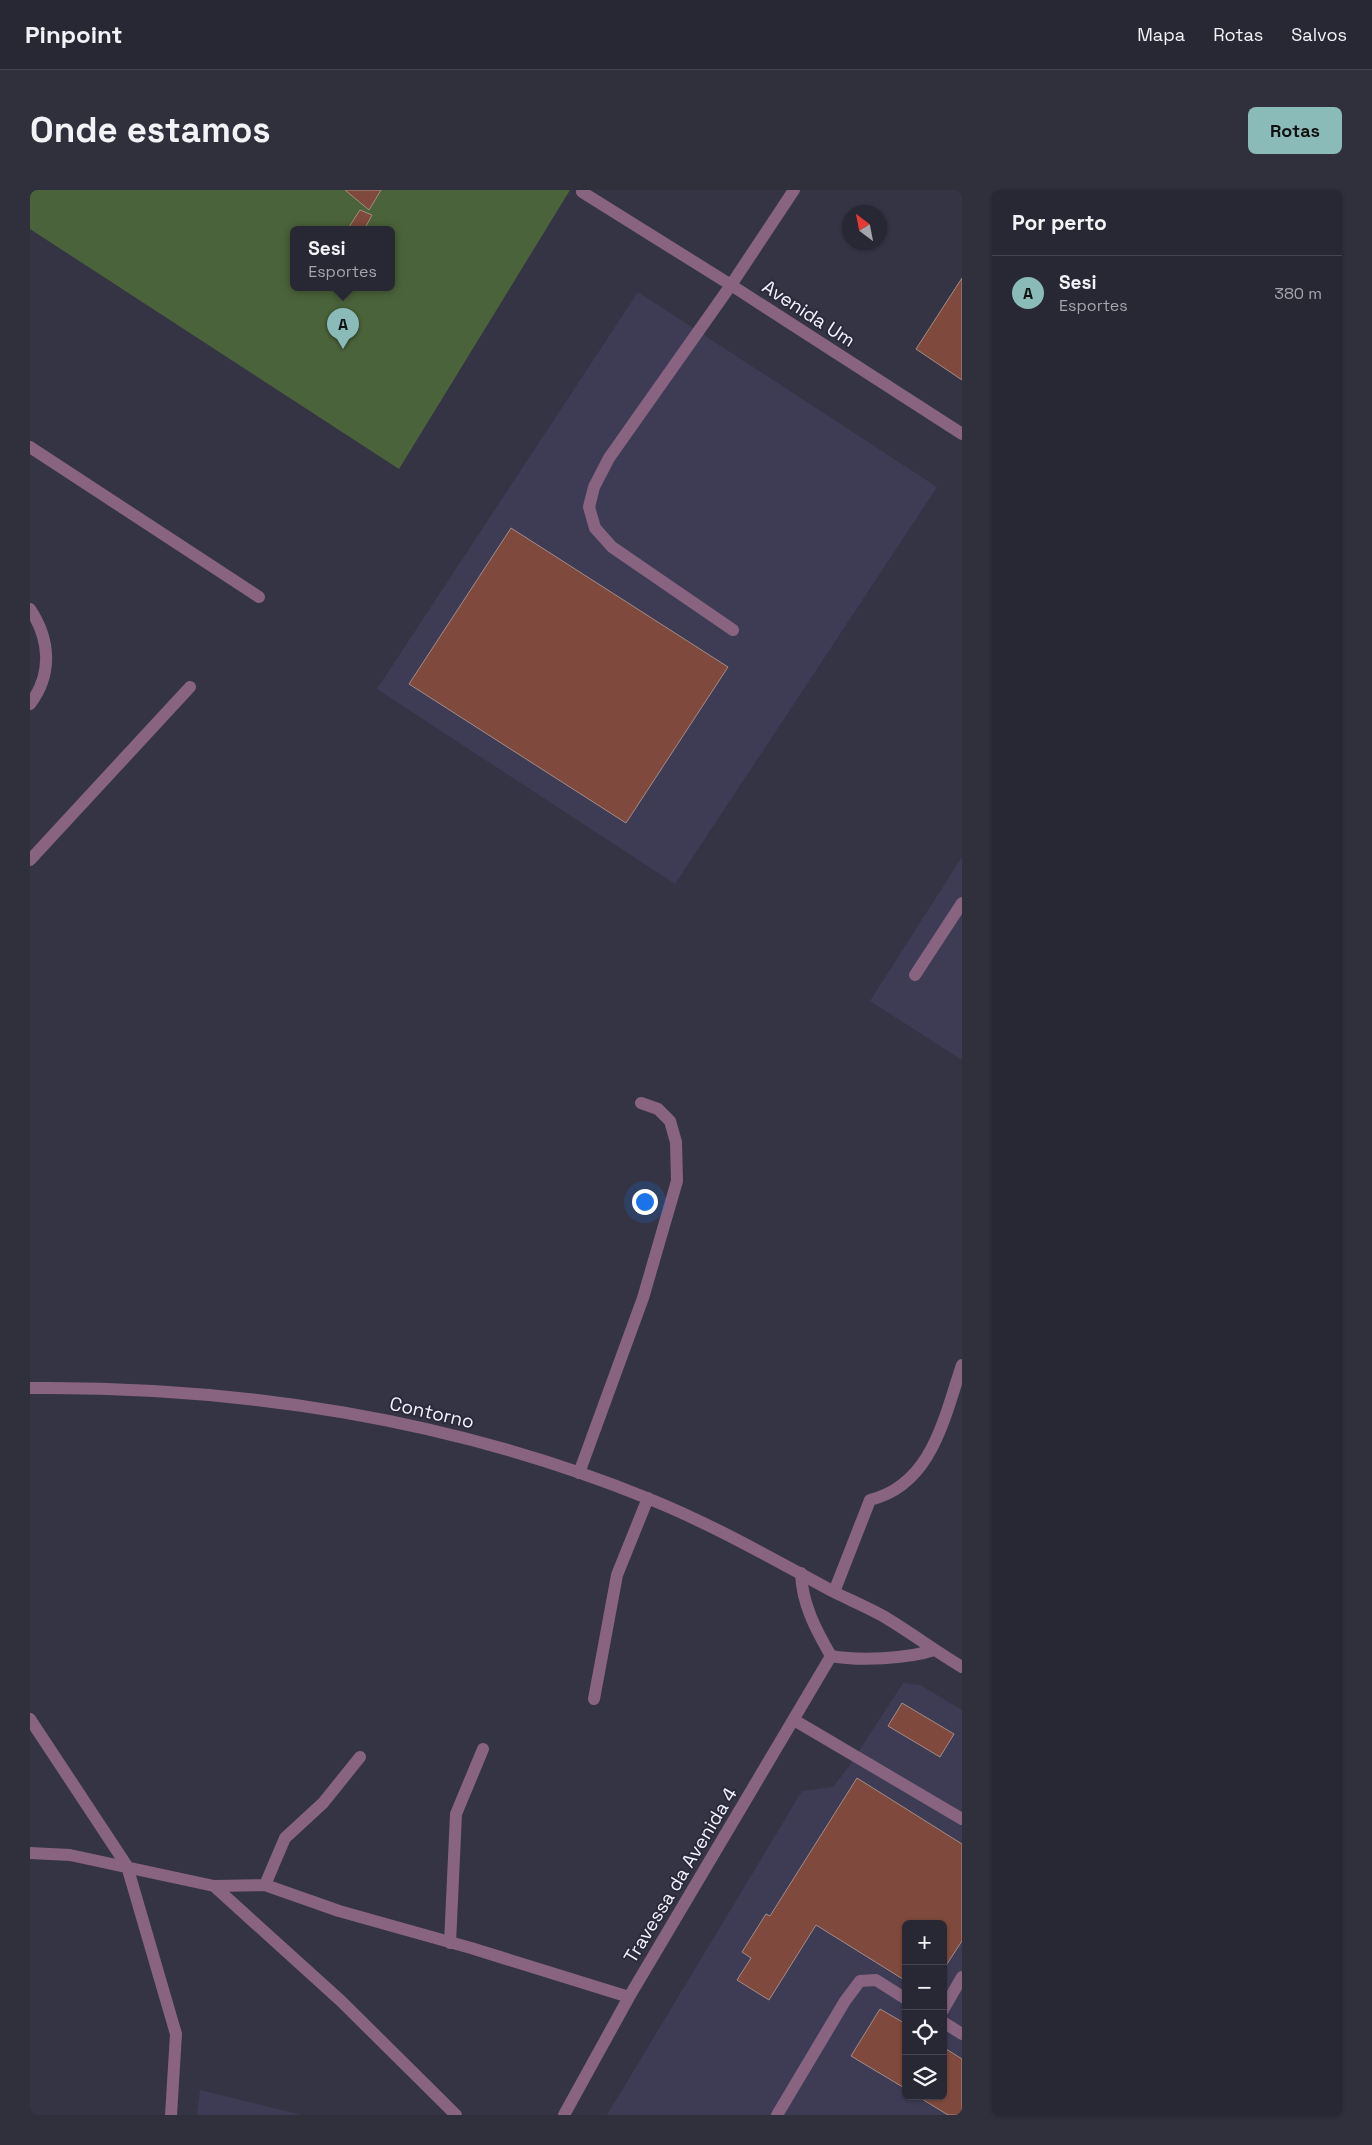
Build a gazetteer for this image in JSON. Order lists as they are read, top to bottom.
{
  "streets": {
    "street": ["Avenida Um", "Contorno", "Travessa da Avenida 4"]
  },
  "north": "top left",
  "page": {
    "header": "Pinpoint",
    "nav": ["Mapa", "Rotas", "Salvos"],
    "buttons": "Rotas",
    "title": "Onde estamos",
    "heading": "Por perto",
    "popup": ["Sesi", "Esportes"],
    "list": [
      {
        "mark": "A",
        "name": "Sesi",
        "note": "Esportes",
        "value": "380 m"
      }
    ],
    "pins": "A",
    "map_buttons": ["+", "−"]
  }
}
